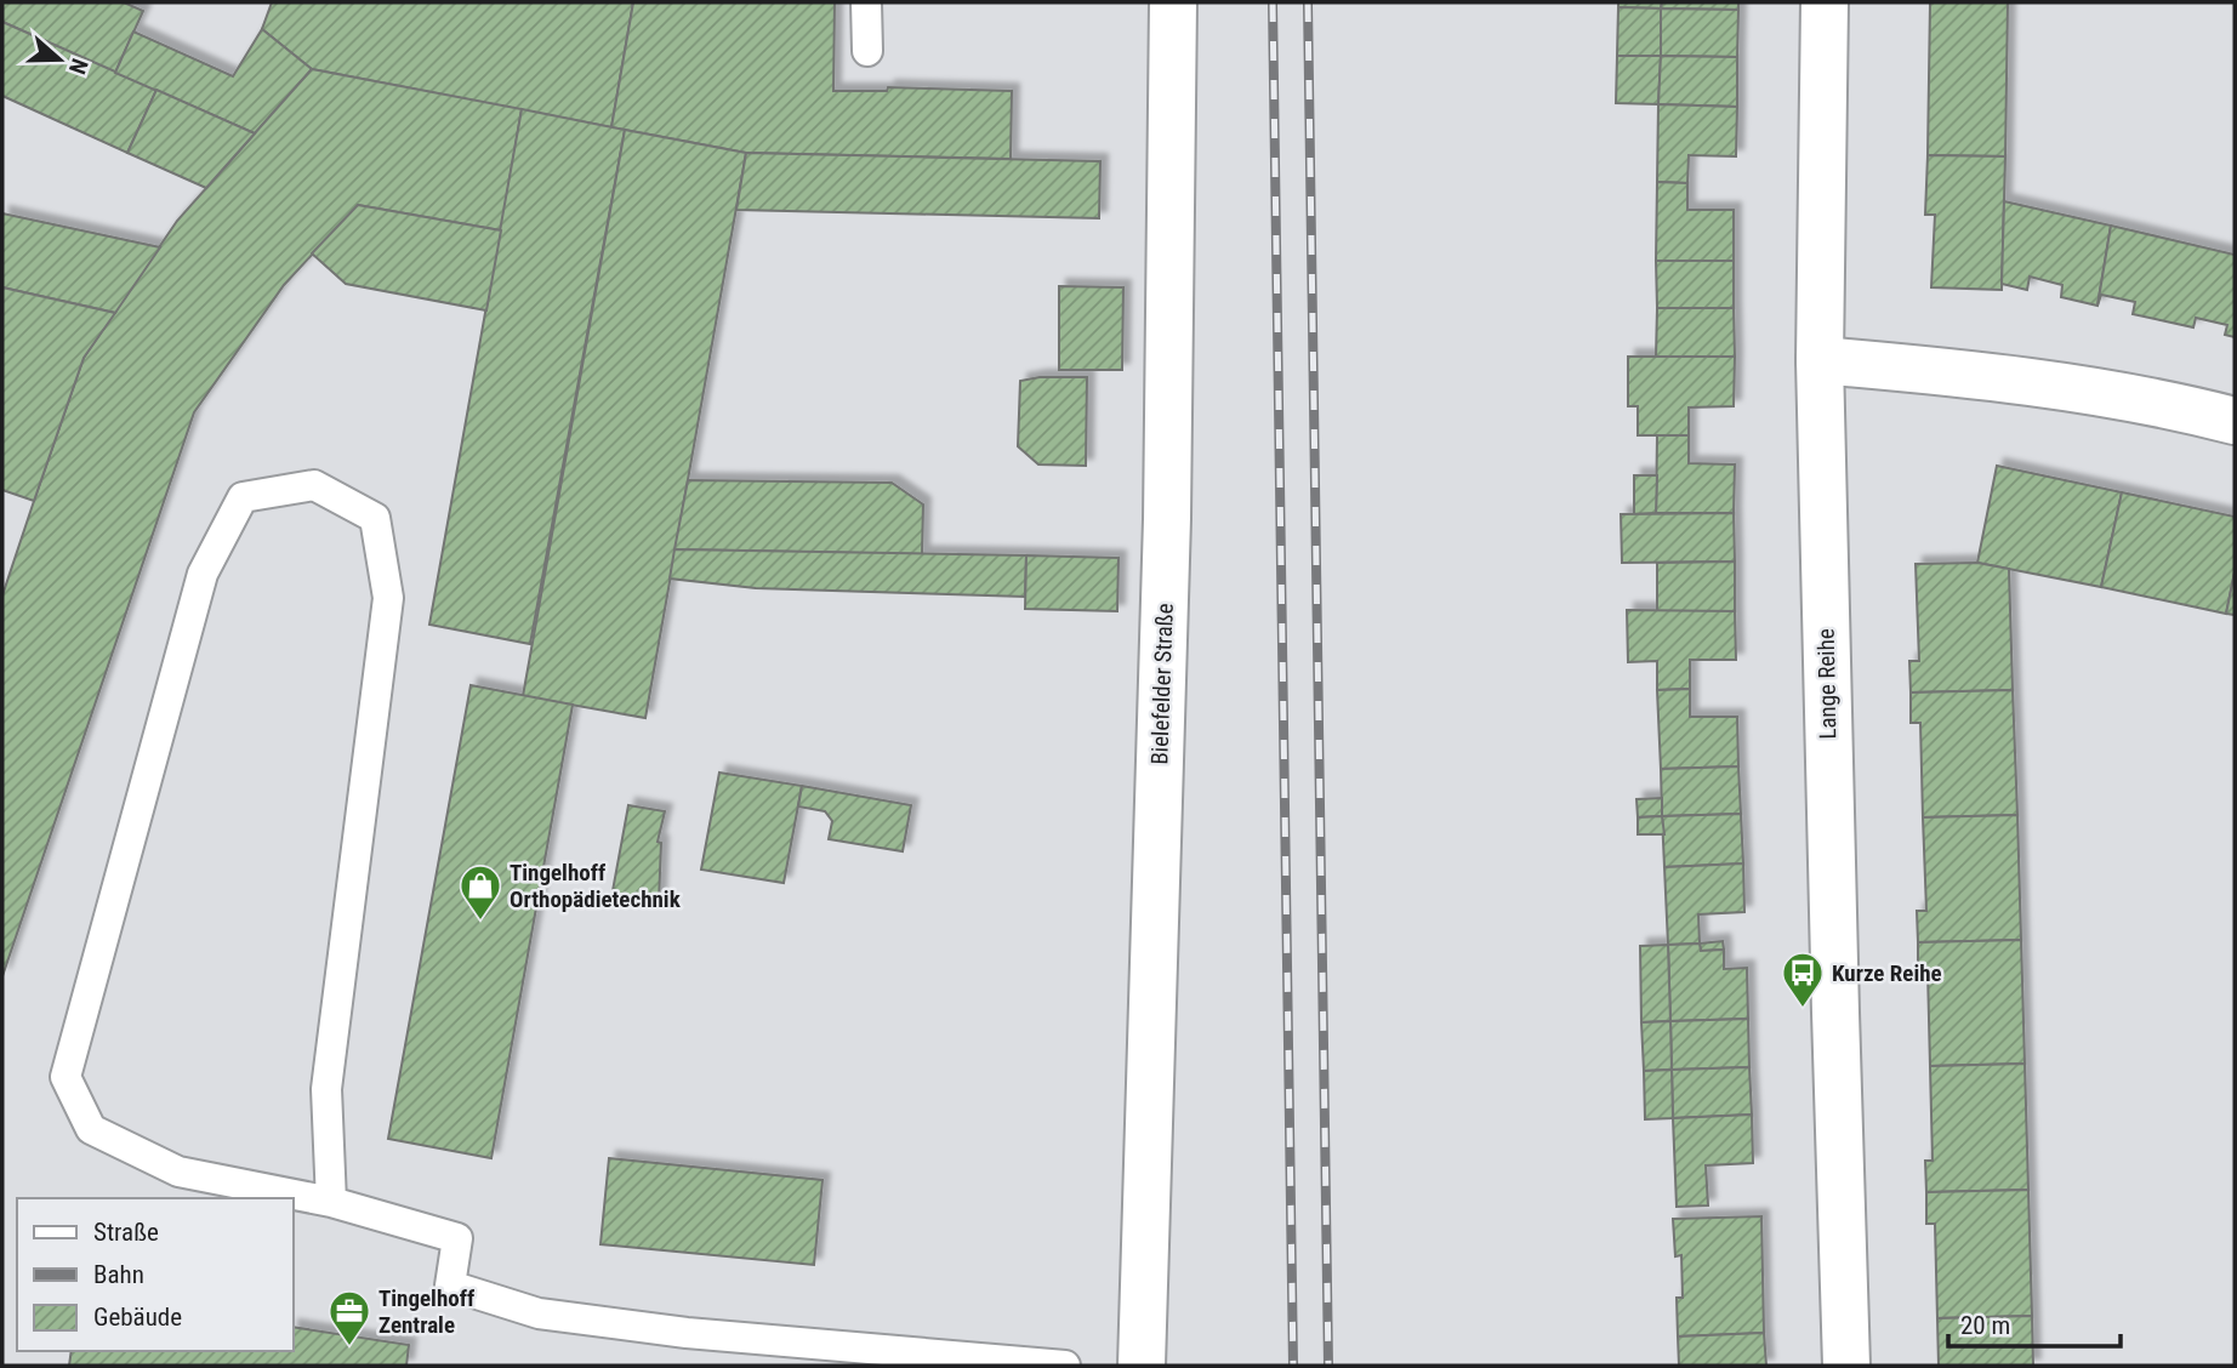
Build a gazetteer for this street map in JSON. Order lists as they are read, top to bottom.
{
  "streets": {
    "street": ["Bielefelder Straße", "Lange Reihe"]
  },
  "places": {
    "shop": ["Tingelhoff Orthopädietechnik"],
    "bus stop": ["Kurze Reihe"],
    "office": ["Tingelhoff Zentrale"]
  },
  "legend": ["Straße", "Bahn", "Gebäude"],
  "scale_bar": "20 m",
  "north": "right"
}
